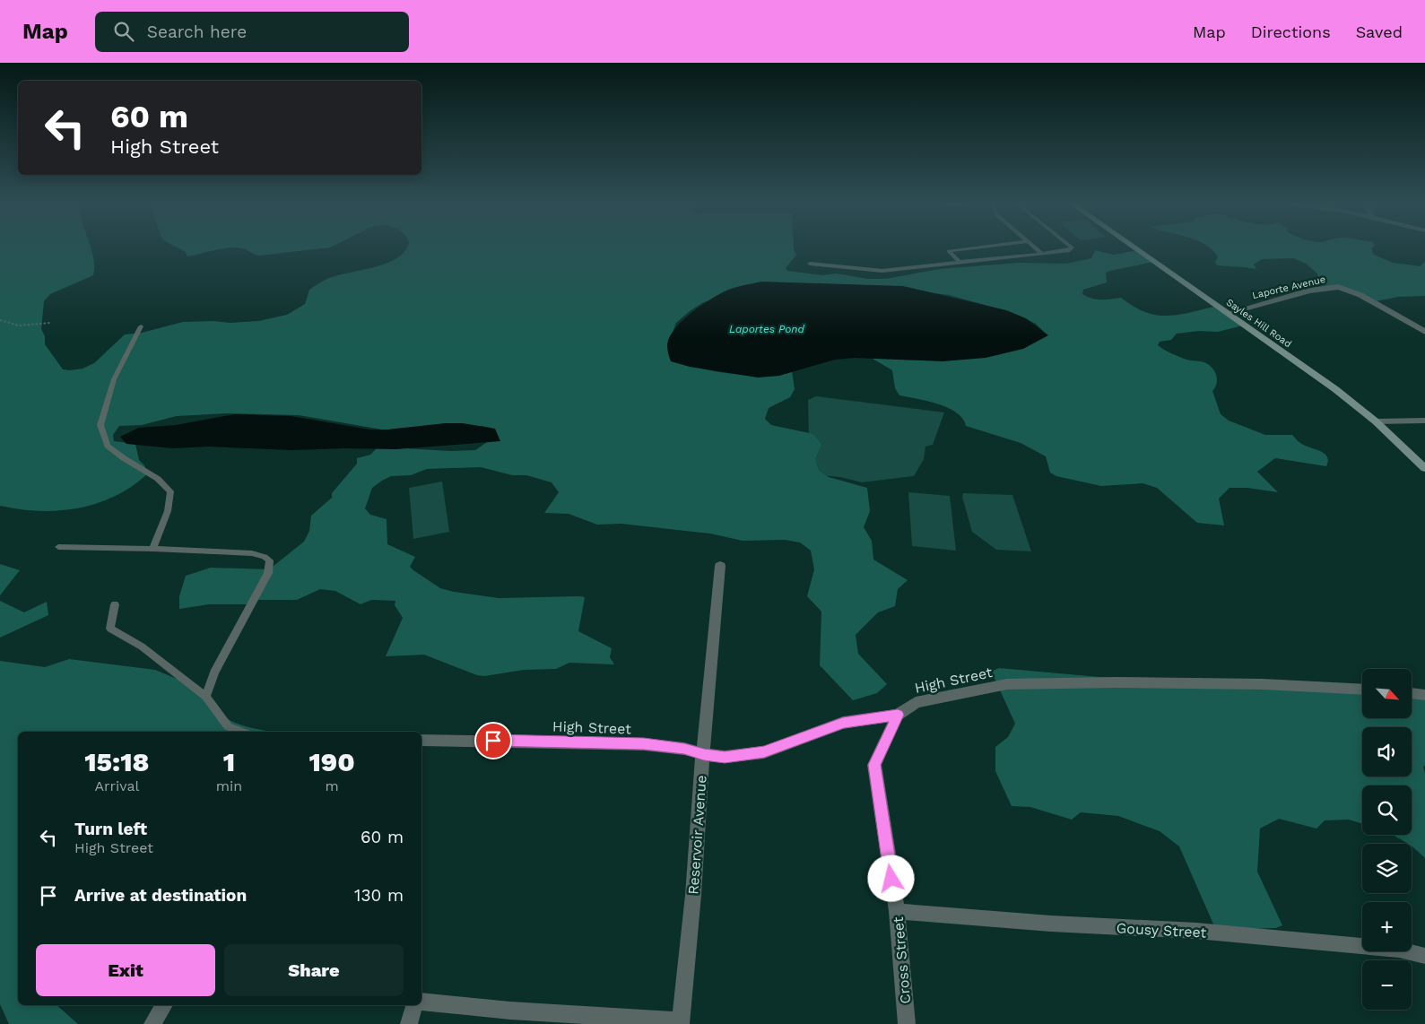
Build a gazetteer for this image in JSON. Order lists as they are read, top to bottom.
{
  "streets": {
    "main road": ["Sayles Hill Road"],
    "street": [
      "Laporte Avenue",
      "High Street",
      "Reservoir Avenue",
      "Gousy Street",
      "Cross Street"
    ]
  },
  "crossings": [
    ["Laporte Avenue", "Sayles Hill Road"],
    ["High Street", "Reservoir Avenue"],
    ["High Street", "Cross Street"],
    ["Gousy Street", "Cross Street"]
  ],
  "water": ["Laportes Pond"],
  "north": "bottom right",
  "page": {
    "header": "Map",
    "search": "Search here",
    "nav": ["Map", "Directions", "Saved"],
    "turn": ["60 m", "High Street"],
    "map_buttons": ["+", "−"],
    "eta": [
      "15:18",
      "Arrival",
      "1",
      "min",
      "190",
      "m"
    ],
    "list": [
      {
        "name": "Turn left",
        "note": "High Street",
        "value": "60 m"
      },
      {
        "name": "Arrive at destination",
        "value": "130 m"
      }
    ],
    "buttons": ["Exit", "Share"]
  }
}
